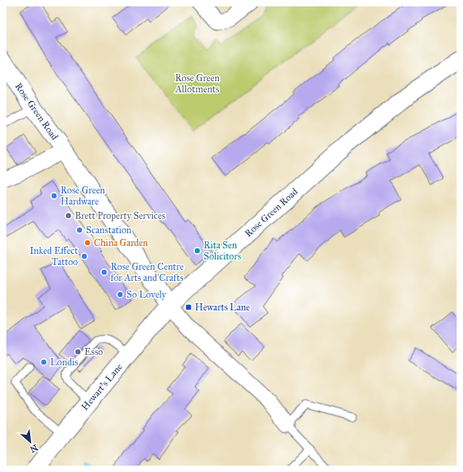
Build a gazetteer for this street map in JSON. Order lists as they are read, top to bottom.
{
  "streets": {
    "street": ["Rose Green Road", "Hewart's Lane"]
  },
  "crossings": [
    ["Rose Green Road", "Hewart's Lane"]
  ],
  "parks": ["Rose Green Allotments"],
  "places": {
    "other": [
      "Rose Green Hardware",
      "Brett Property Services",
      "Scanstation",
      "China Garden",
      "Rita Sen Solicitors",
      "Inked Effect Tattoo",
      "Rose Green Centre for Arts and Crafts",
      "So Lovely",
      "Esso",
      "Londis"
    ],
    "transit": ["Hewarts Lane"]
  },
  "north": "bottom right"
}
